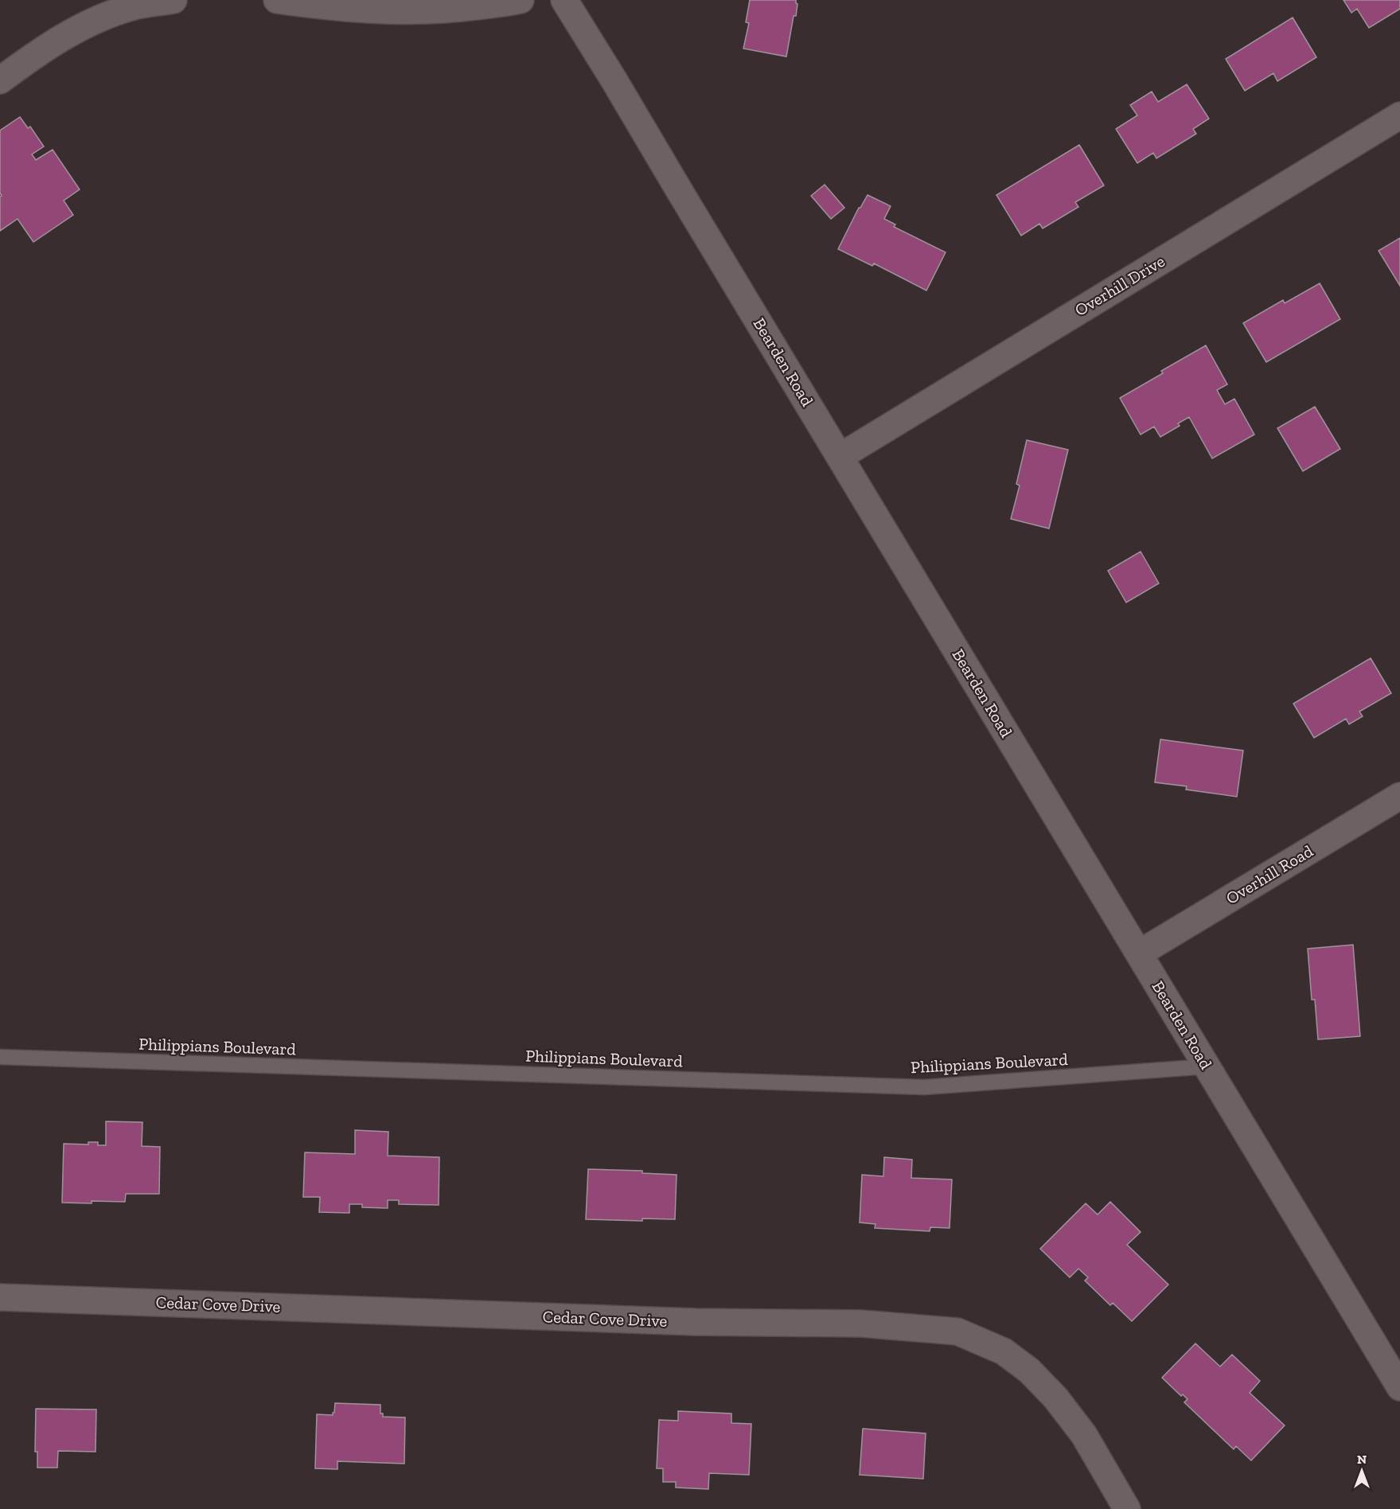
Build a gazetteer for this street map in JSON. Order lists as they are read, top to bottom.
{
  "streets": {
    "street": [
      "Overhill Drive",
      "Bearden Road",
      "Overhill Road",
      "Cedar Cove Drive"
    ],
    "lane": ["Philippians Boulevard"]
  },
  "crossings": [
    ["Overhill Drive", "Bearden Road"],
    ["Bearden Road", "Overhill Road"],
    ["Bearden Road", "Philippians Boulevard"]
  ],
  "north": "top"
}
